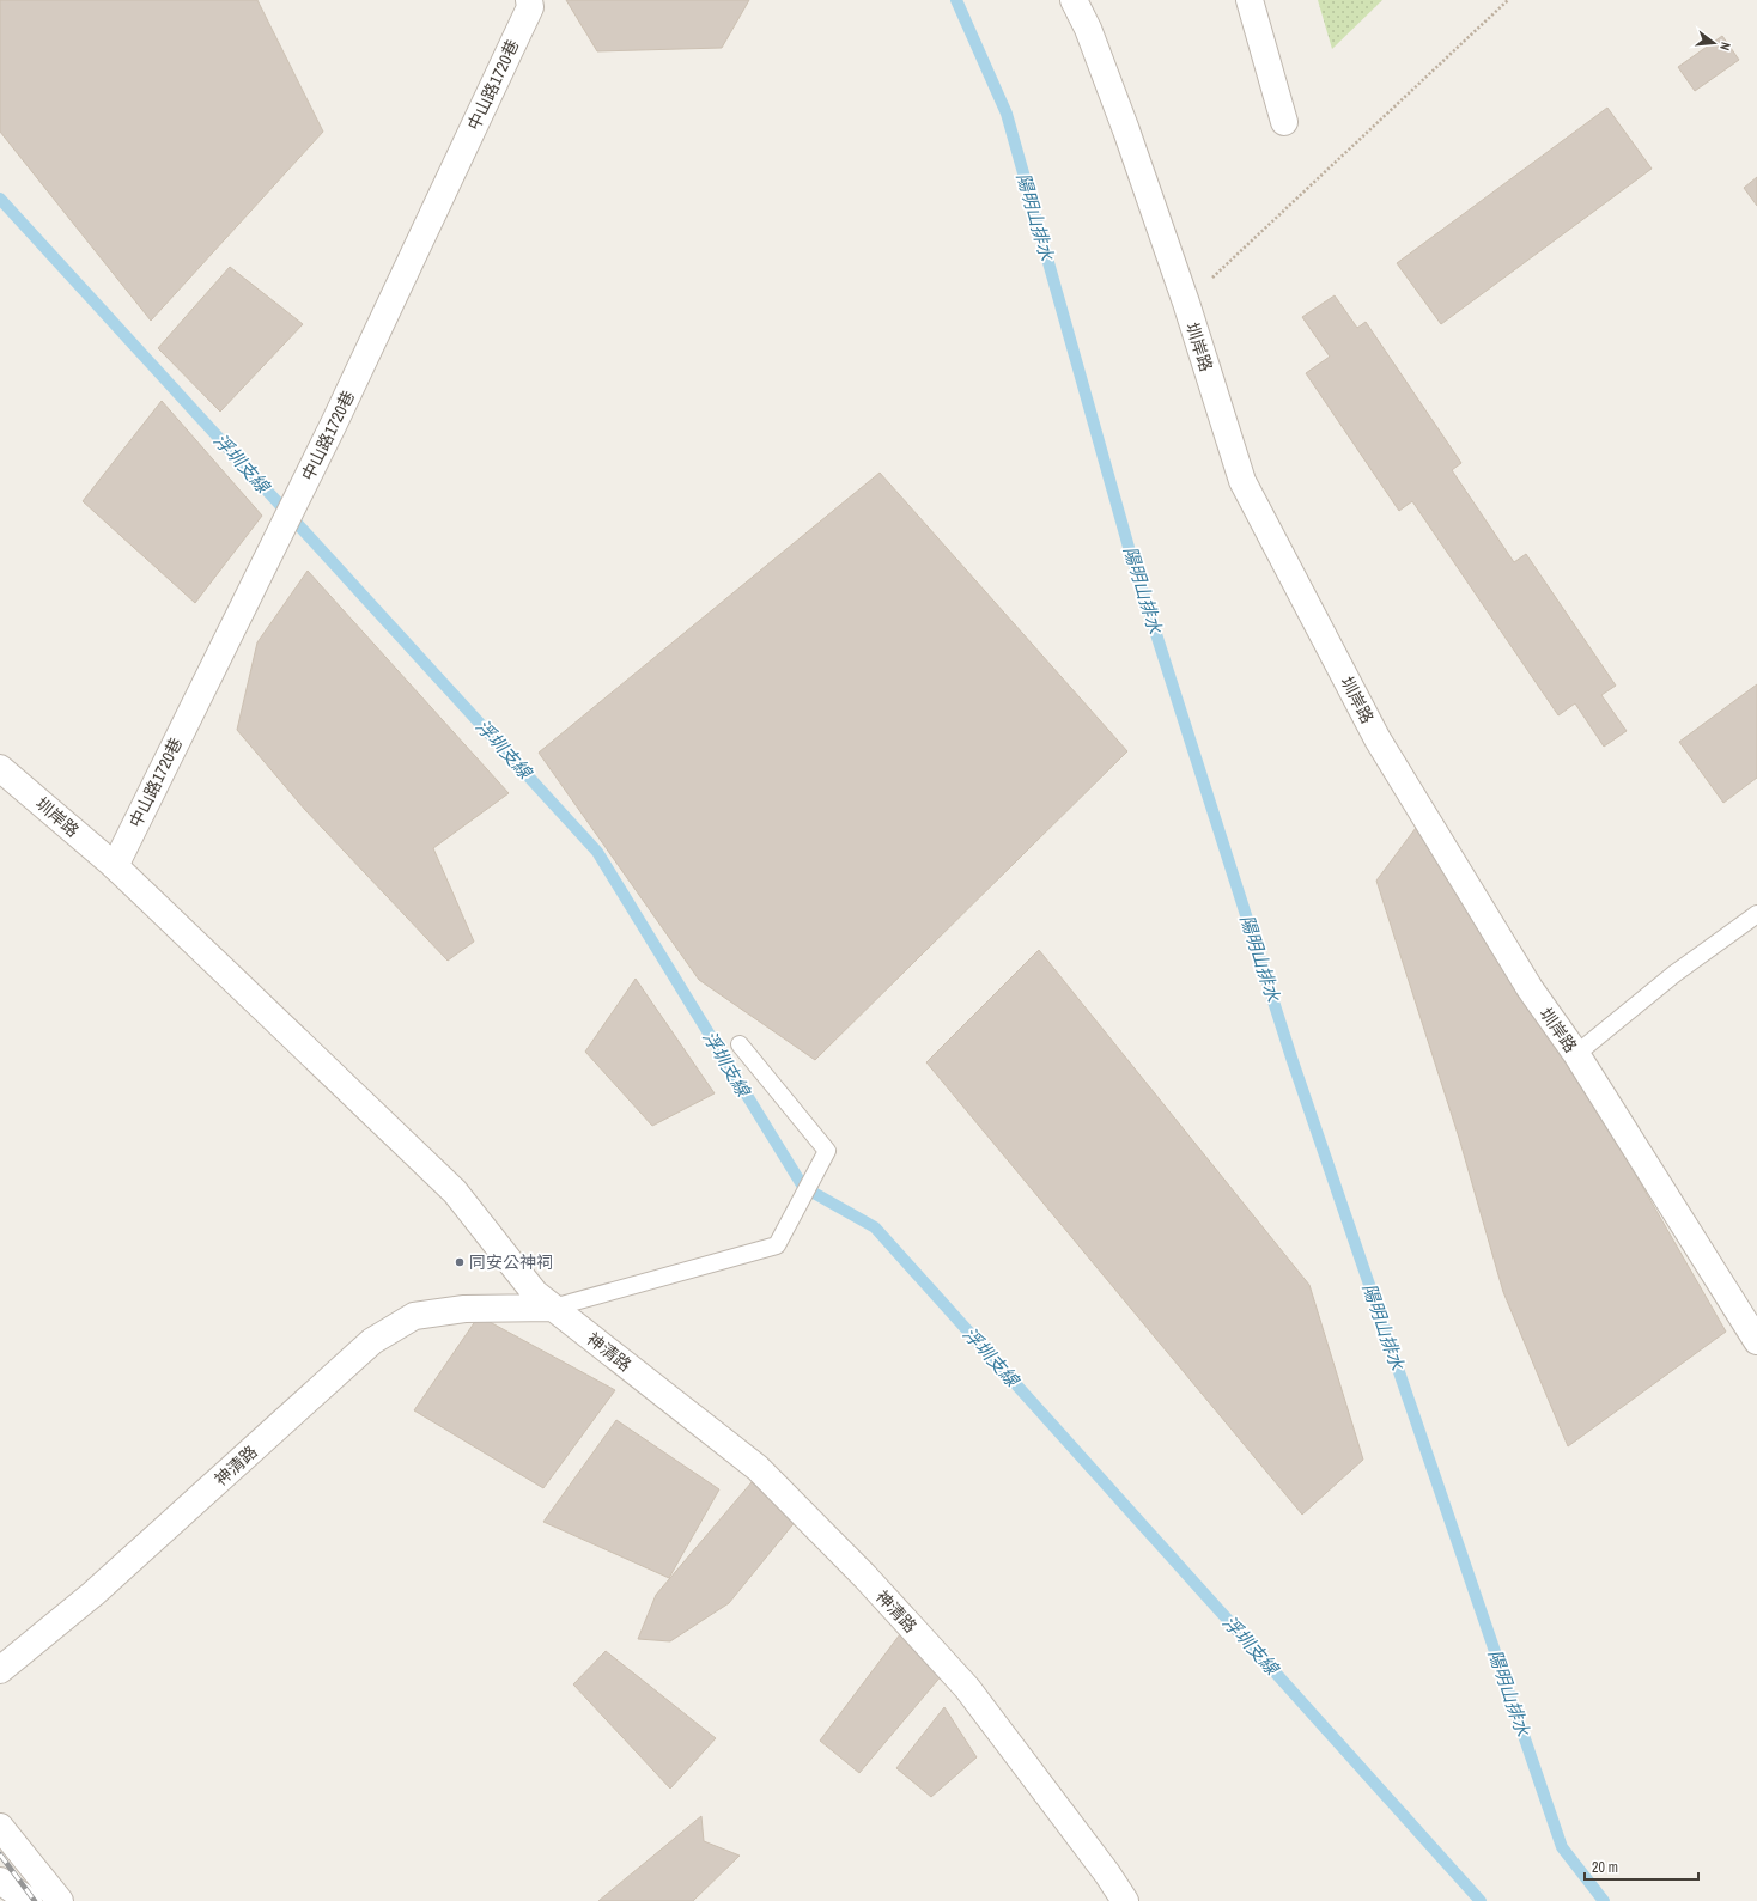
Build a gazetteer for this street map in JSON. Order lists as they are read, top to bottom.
{
  "streets": {
    "street": ["中山路1720巷", "圳岸路", "神清路"]
  },
  "crossings": [
    ["中山路1720巷", "圳岸路"],
    ["圳岸路", "神清路"]
  ],
  "water": ["陽明山排水", "浮圳支線"],
  "places": ["同安公神祠"],
  "scale_bar": "20 m",
  "north": "right"
}
